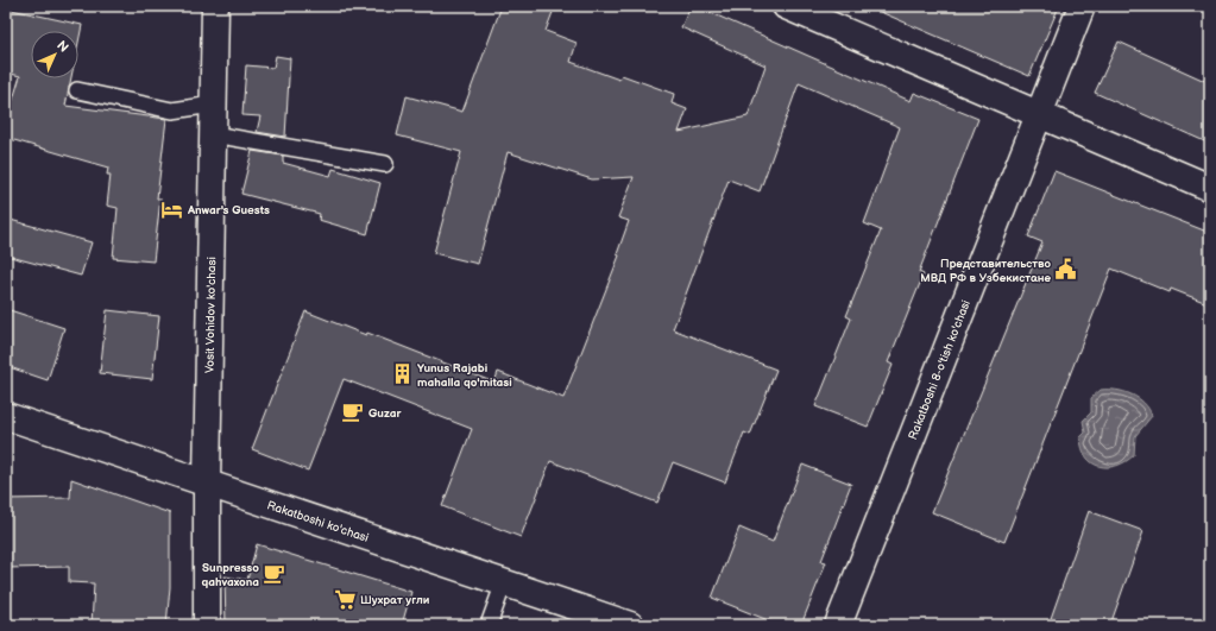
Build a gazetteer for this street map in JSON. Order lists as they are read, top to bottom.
{
  "streets": {
    "street": ["Vosit Vohidov ko'chasi", "Rakatboshi 8-o'tish ko'chasi", "Rakatboshi ko'chasi"]
  },
  "crossings": [
    ["Vosit Vohidov ko'chasi", "Rakatboshi ko'chasi"]
  ],
  "places": {
    "hotel": ["Anwar's Guests"],
    "public building": ["Представительство МВД РФ в Узбекистане"],
    "building": ["Yunus Rajabi mahalla qo'mitasi"],
    "cafe": ["Guzar", "Sunpresso qahvaxona"],
    "supermarket": ["Шухрат угли"]
  },
  "north": "top right"
}
